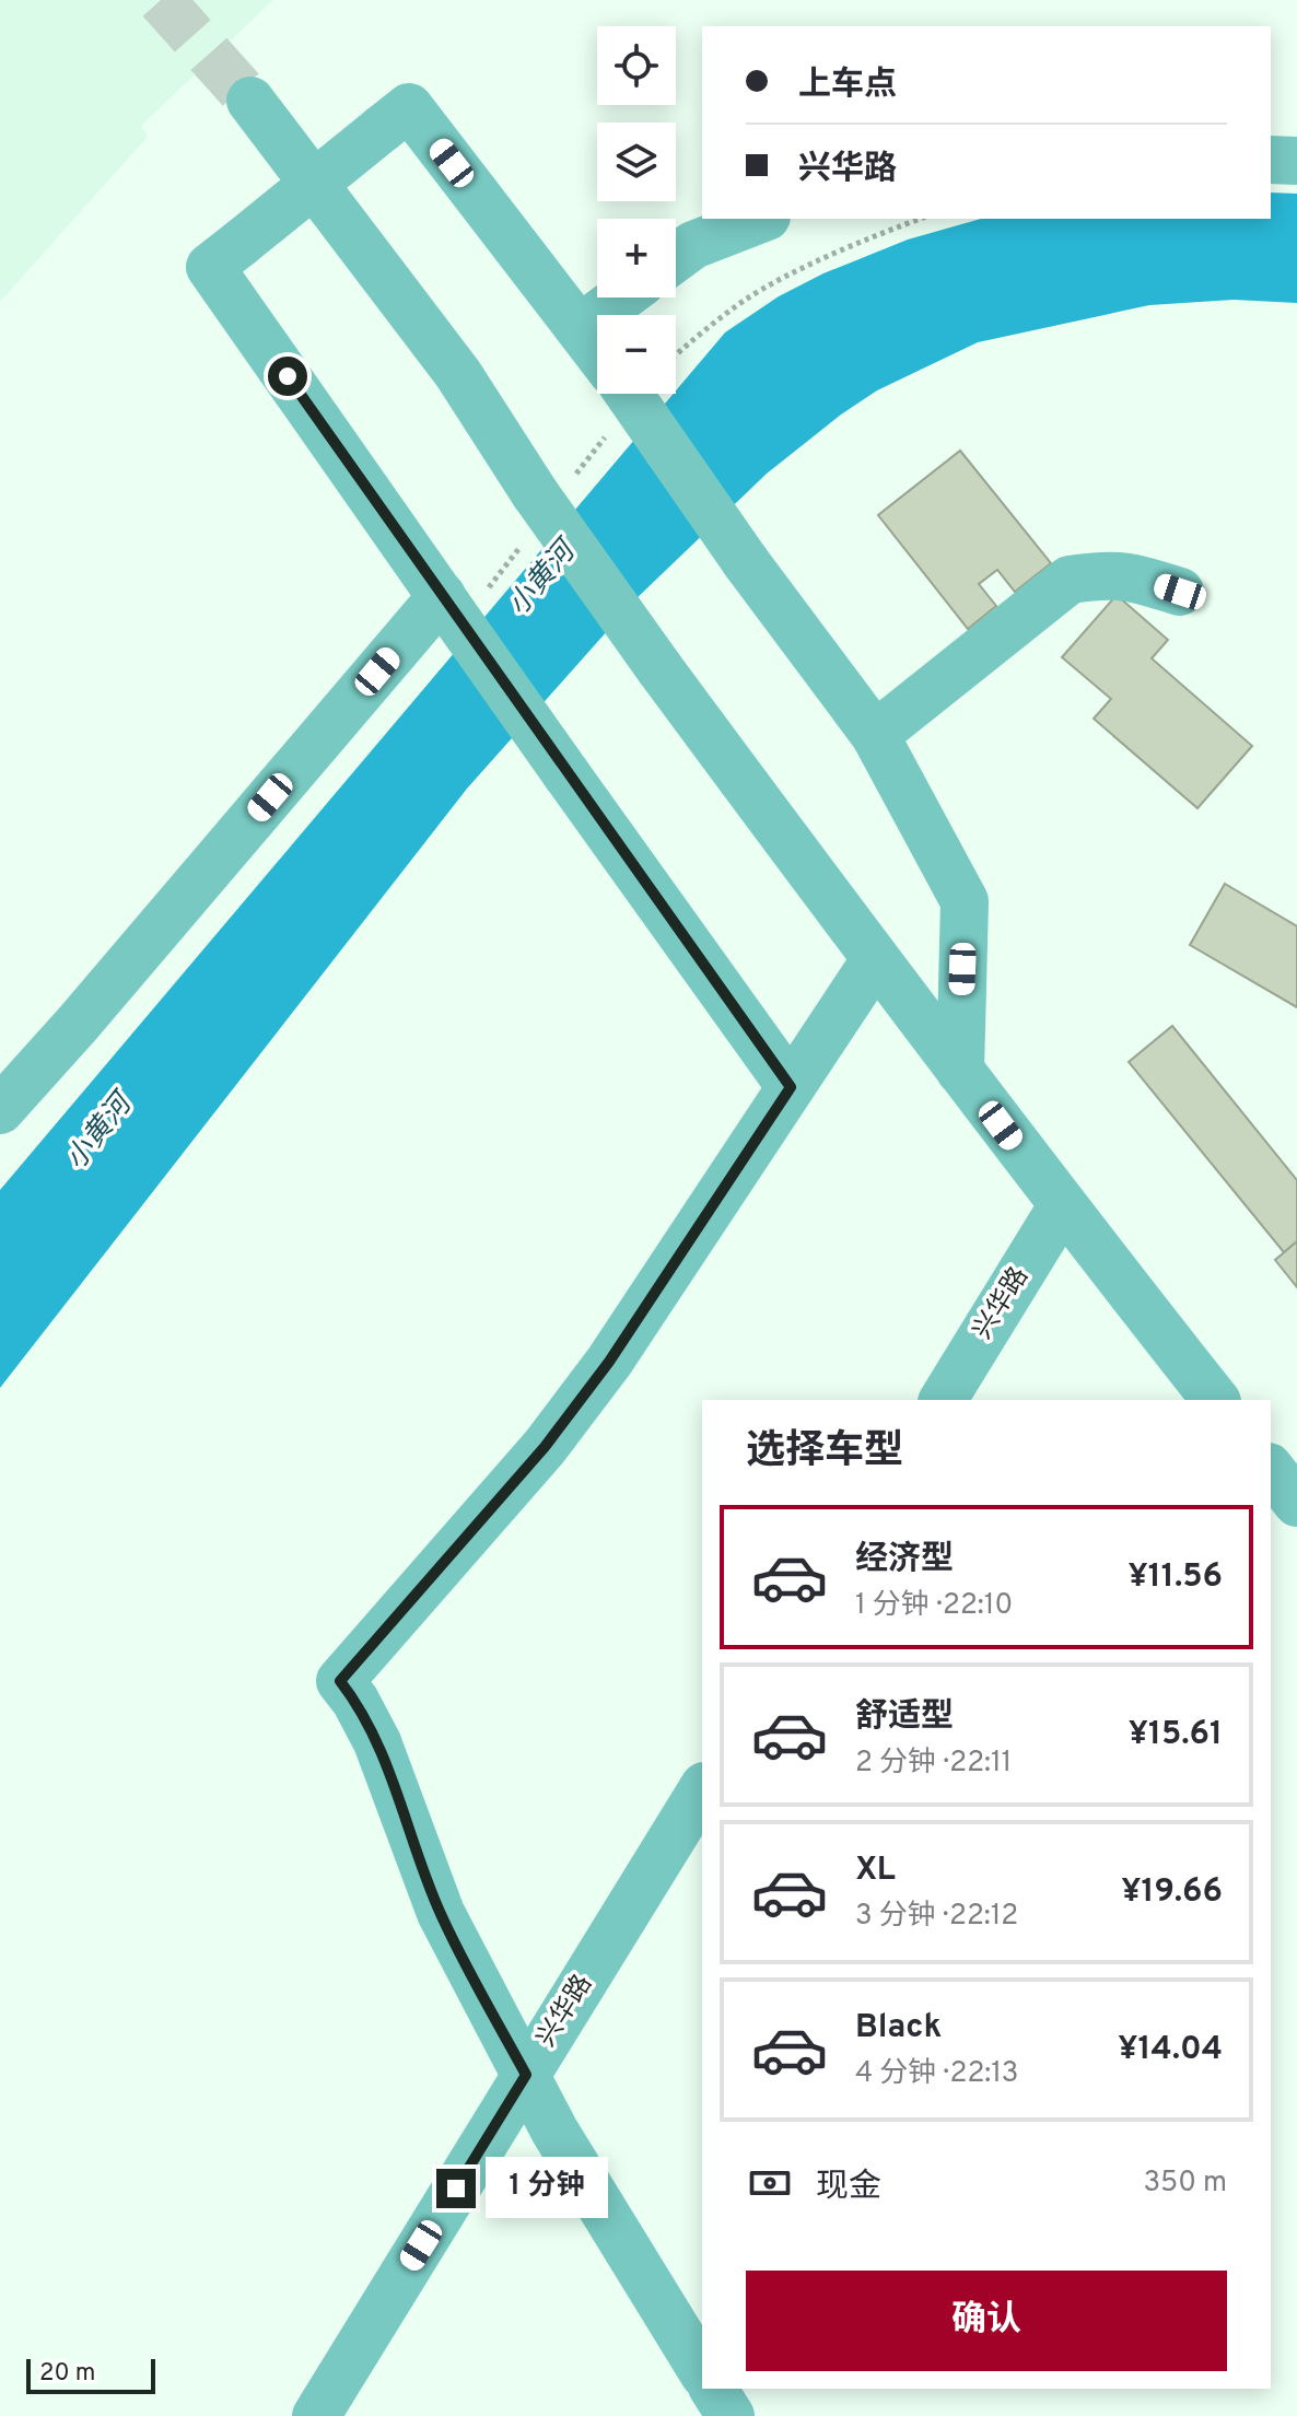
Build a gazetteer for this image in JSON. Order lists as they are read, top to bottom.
{
  "streets": {
    "street": ["兴华路"]
  },
  "water": ["小黄河"],
  "scale_bar": "20 m",
  "page": {
    "map_buttons": ["+", "−"],
    "banner": ["上车点", "兴华路"],
    "heading": "选择车型",
    "list": [
      {
        "name": "经济型",
        "note": "1 分钟 · 22:10",
        "value": "¥11.56"
      },
      {
        "name": "舒适型",
        "note": "2 分钟 · 22:11",
        "value": "¥15.61"
      },
      {
        "name": "XL",
        "note": "3 分钟 · 22:12",
        "value": "¥19.66"
      },
      {
        "name": "Black",
        "note": "4 分钟 · 22:13",
        "value": "¥14.04"
      }
    ],
    "pay": ["现金", "350 m"],
    "bubble": "1 分钟",
    "buttons": "确认",
    "scale": "20 m"
  }
}
